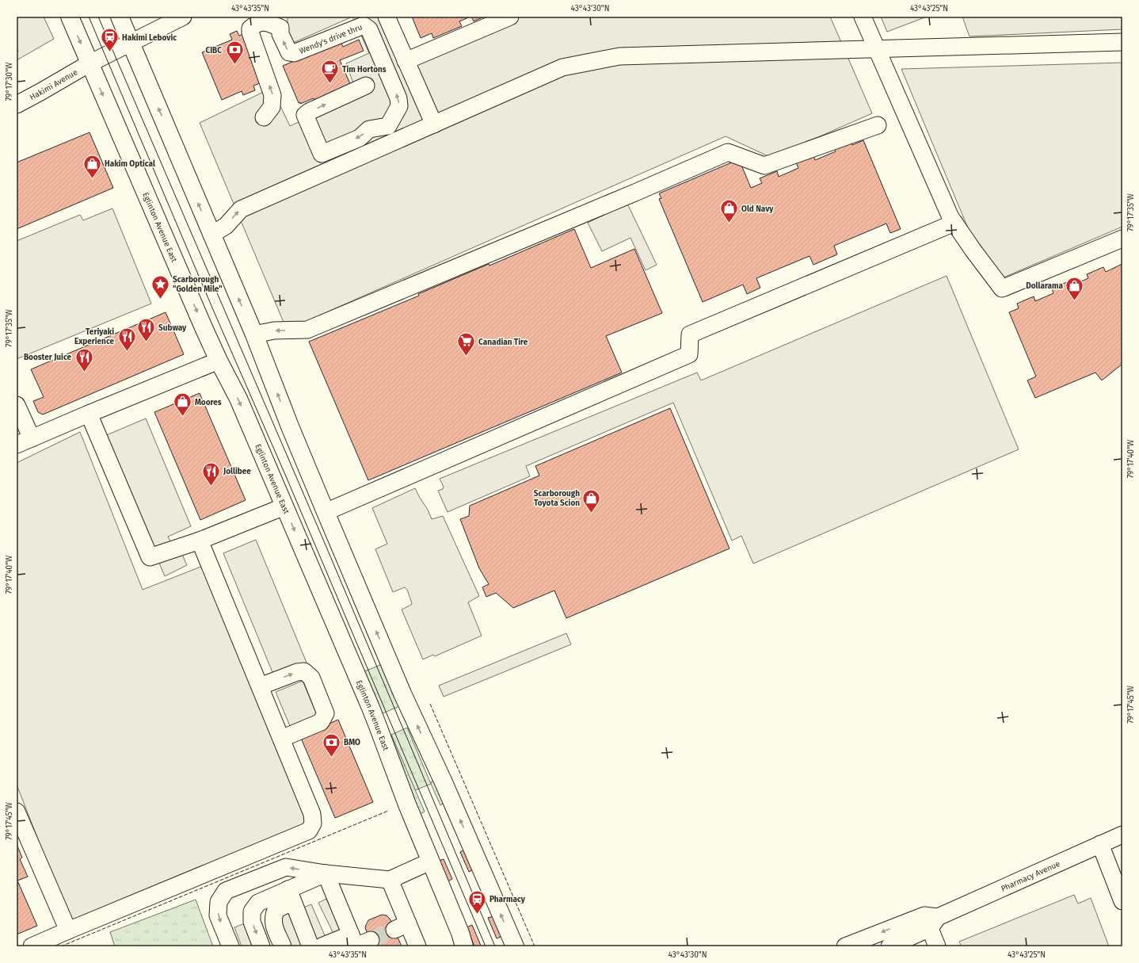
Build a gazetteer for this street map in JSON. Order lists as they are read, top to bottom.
{
  "streets": {
    "main road": ["Eglinton Avenue East"],
    "street": ["Wendy's drive thru", "Hakimi Avenue", "Pharmacy Avenue"]
  },
  "crossings": [
    ["Hakimi Avenue", "Eglinton Avenue East"]
  ],
  "places": {
    "station": ["Hakimi Lebovic", "Pharmacy"],
    "bank": ["CIBC", "BMO"],
    "cafe": ["Tim Hortons"],
    "shop": [
      "Hakim Optical",
      "Old Navy",
      "Dollarama",
      "Moores",
      "Scarborough Toyota Scion"
    ],
    "place": ["Scarborough \"Golden Mile\""],
    "restaurant": [
      "Subway",
      "Teriyaki Experience",
      "Booster Juice",
      "Jollibee"
    ],
    "supermarket": ["Canadian Tire"]
  },
  "coordinates": [
    "43°43'35\"N",
    "43°43'30\"N",
    "43°43'25\"N",
    "79°17'30\"W",
    "79°17'35\"W",
    "79°17'40\"W",
    "79°17'45\"W"
  ]
}
